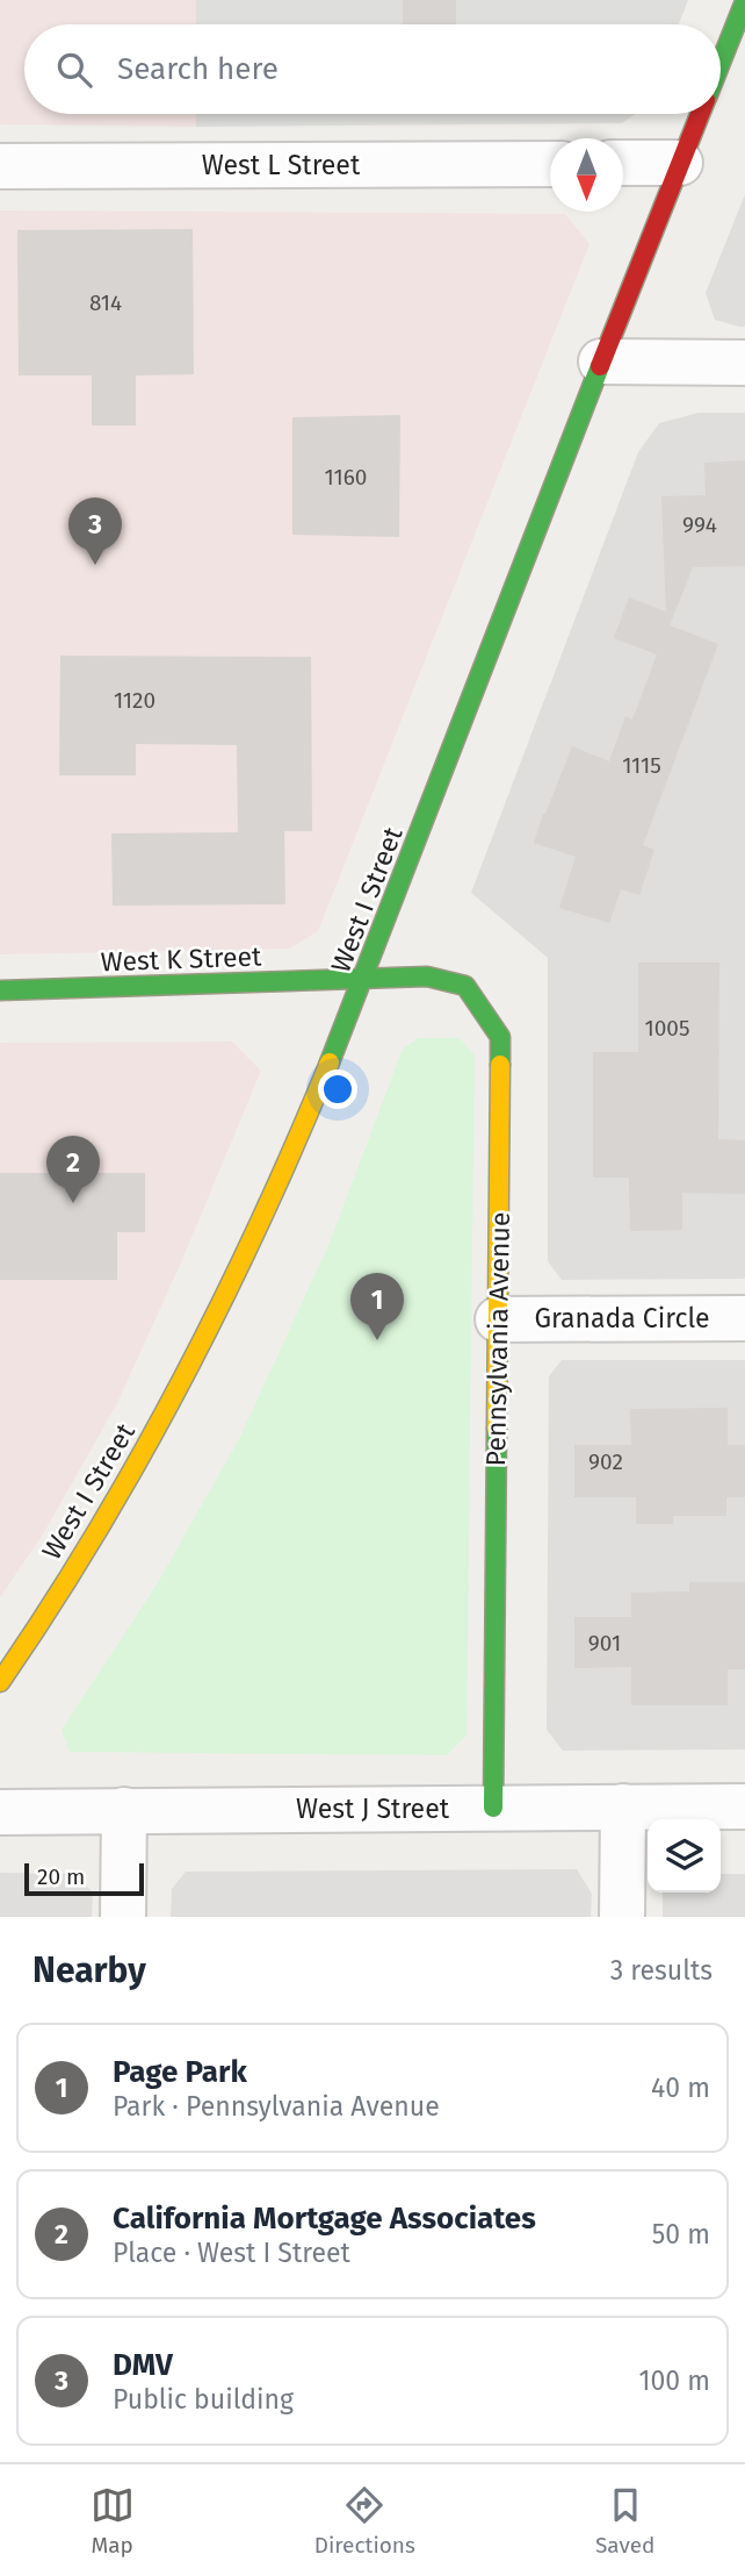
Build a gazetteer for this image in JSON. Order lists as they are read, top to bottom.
{
  "streets": {
    "street": [
      "West L Street",
      "West I Street",
      "West K Street",
      "Granada Circle",
      "Pennsylvania Avenue",
      "West J Street"
    ]
  },
  "crossings": [
    ["West I Street", "West K Street"],
    ["West I Street", "Pennsylvania Avenue"],
    ["West K Street", "Pennsylvania Avenue"],
    ["Granada Circle", "Pennsylvania Avenue"],
    ["Pennsylvania Avenue", "West J Street"]
  ],
  "house_numbers": [
    "814",
    "1160",
    "994",
    "1120",
    "1115",
    "1005",
    "902",
    "901"
  ],
  "scale_bar": "20 m",
  "north": "bottom",
  "page": {
    "search": "Search here",
    "pins": ["3", "2", "1"],
    "scale": "20 m",
    "heading": ["Nearby", "3 results"],
    "list": [
      {
        "mark": "1",
        "name": "Page Park",
        "note": "Park · Pennsylvania Avenue",
        "value": "40 m"
      },
      {
        "mark": "2",
        "name": "California Mortgage Associates",
        "note": "Place · West I Street",
        "value": "50 m"
      },
      {
        "mark": "3",
        "name": "DMV",
        "note": "Public building",
        "value": "100 m"
      }
    ],
    "nav": ["Map", "Directions", "Saved"]
  }
}
